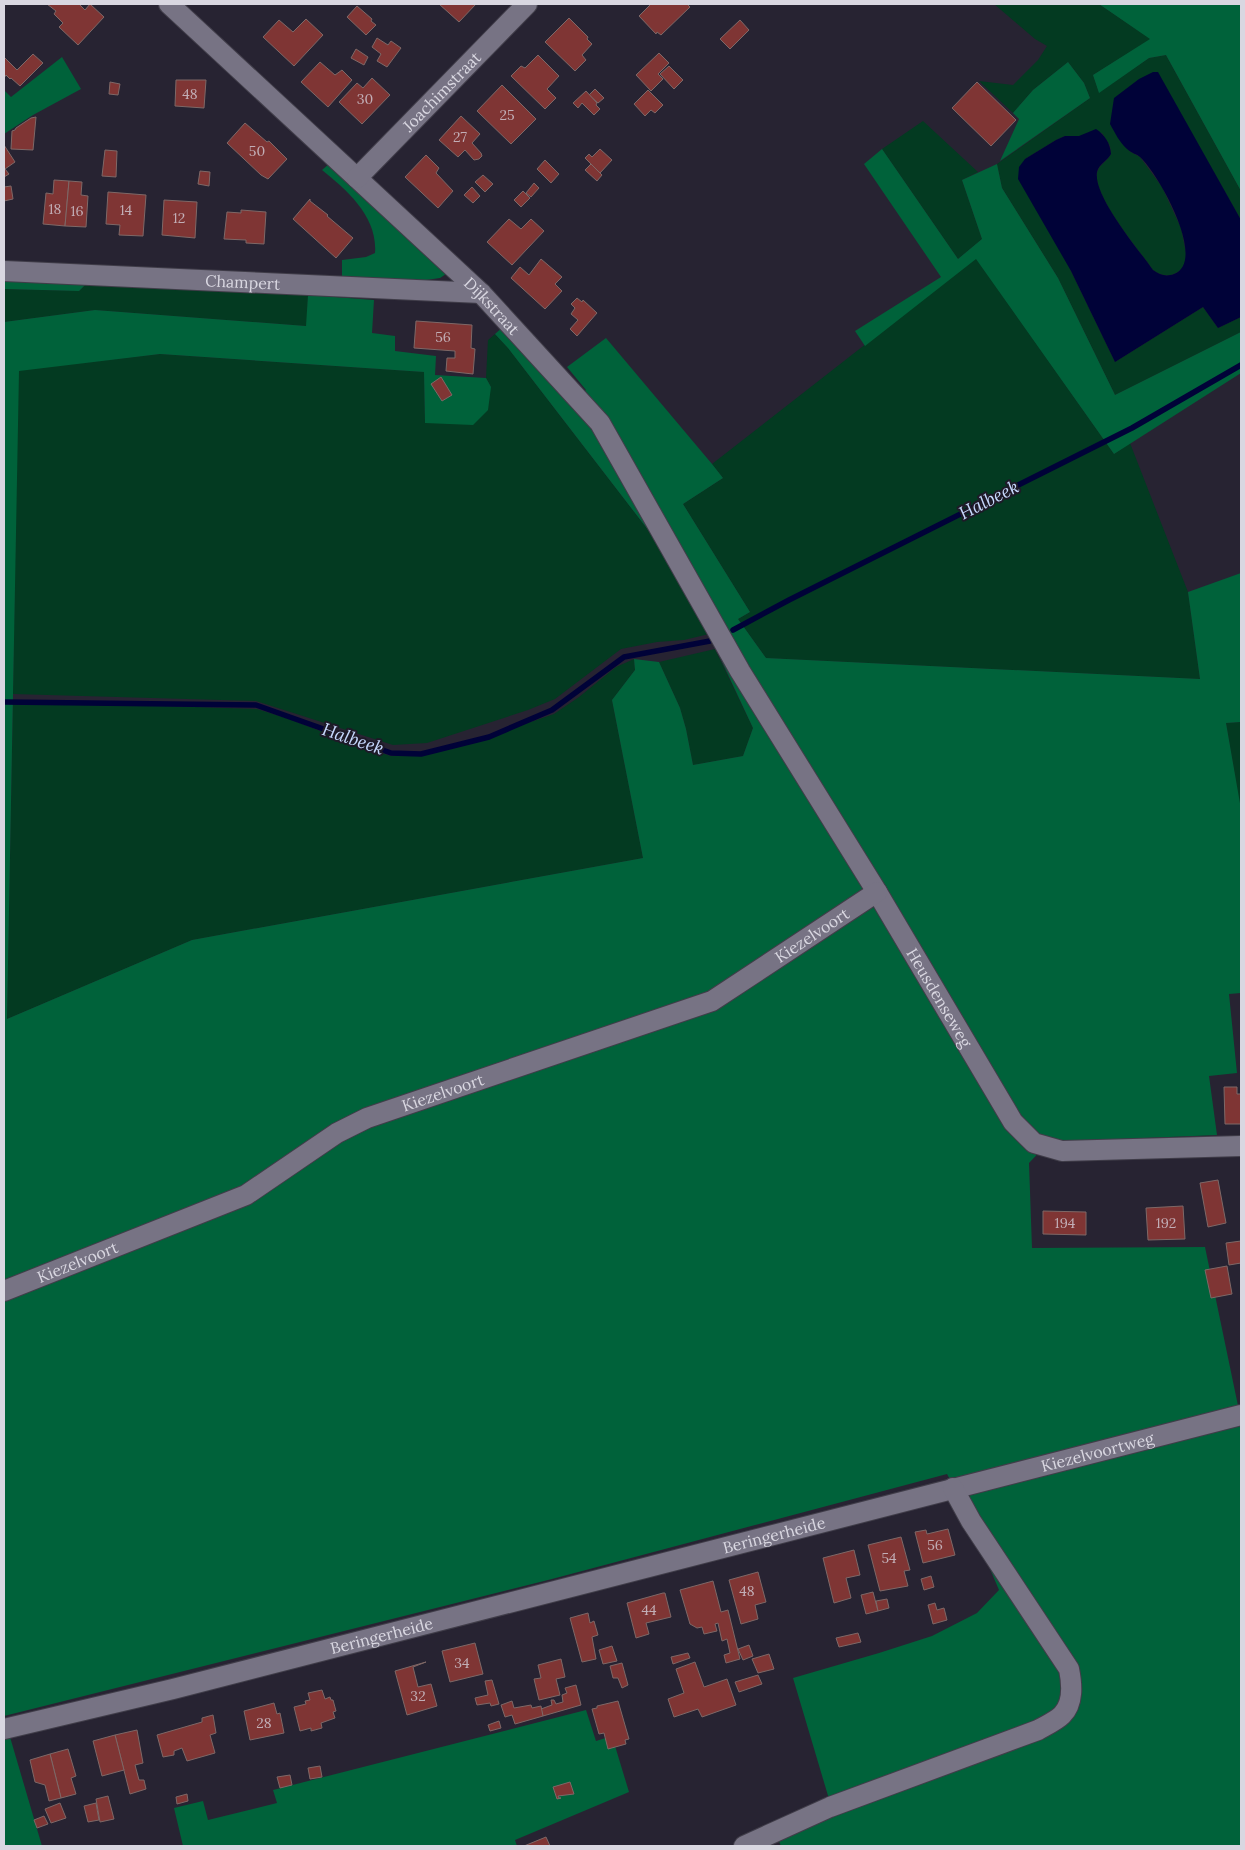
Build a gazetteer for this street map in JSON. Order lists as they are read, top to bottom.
{
  "streets": {
    "street": [
      "Joachimstraat",
      "Champert",
      "Dijkstraat",
      "Kiezelvoort",
      "Heusdenseweg",
      "Kiezelvoortweg",
      "Beringerheide"
    ]
  },
  "crossings": [
    ["Joachimstraat", "Dijkstraat"],
    ["Champert", "Dijkstraat"],
    ["Dijkstraat", "Heusdenseweg"],
    ["Kiezelvoort", "Heusdenseweg"],
    ["Kiezelvoortweg", "Beringerheide"]
  ],
  "water": ["Halbeek"],
  "house_numbers": [
    "48",
    "30",
    "25",
    "27",
    "50",
    "18",
    "14",
    "16",
    "12",
    "56",
    "194",
    "192",
    "56",
    "54",
    "48",
    "44",
    "34",
    "32",
    "28"
  ]
}
